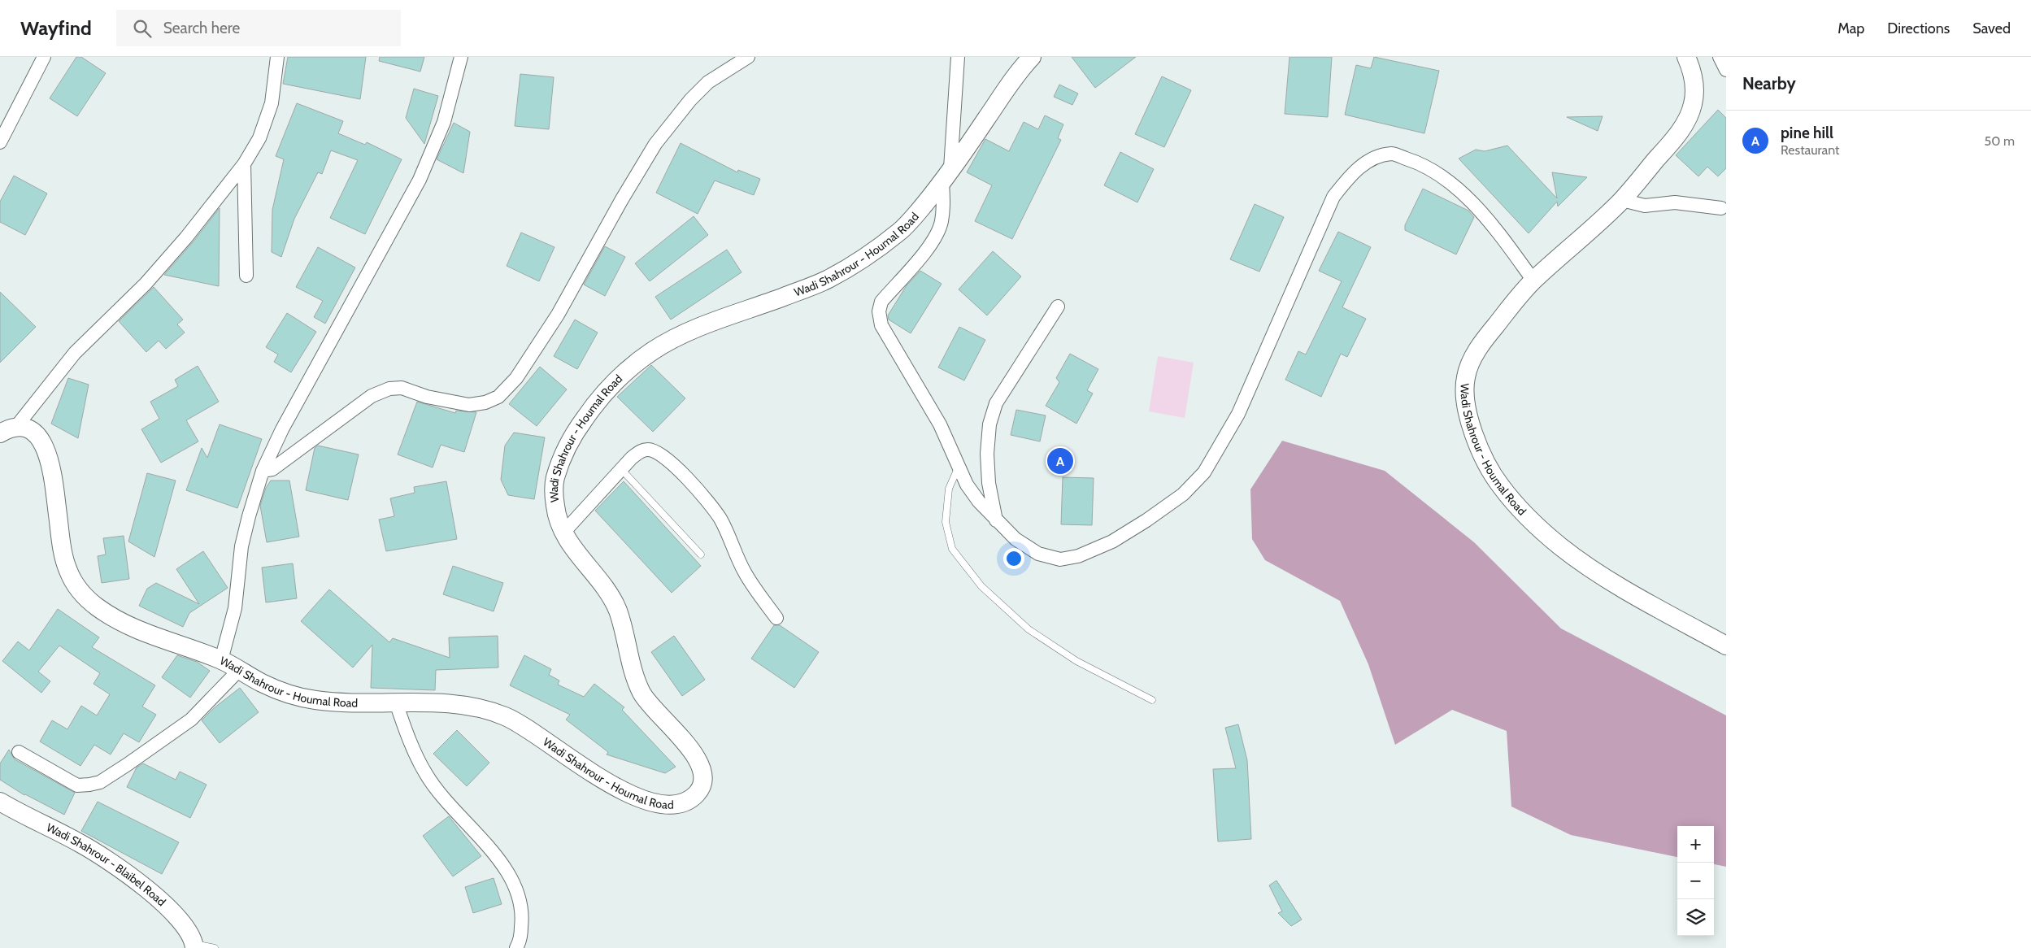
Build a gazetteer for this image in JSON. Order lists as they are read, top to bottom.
{
  "streets": {
    "main road": ["Wadi Shahrour - Houmal Road", "Wadi Shahrour - Blaibel Road"]
  },
  "page": {
    "header": "Wayfind",
    "search": "Search here",
    "nav": ["Map", "Directions", "Saved"],
    "heading": "Nearby",
    "list": [
      {
        "mark": "A",
        "name": "pine hill",
        "note": "Restaurant",
        "value": "50 m"
      }
    ],
    "pins": "A",
    "map_buttons": ["+", "−"]
  }
}
